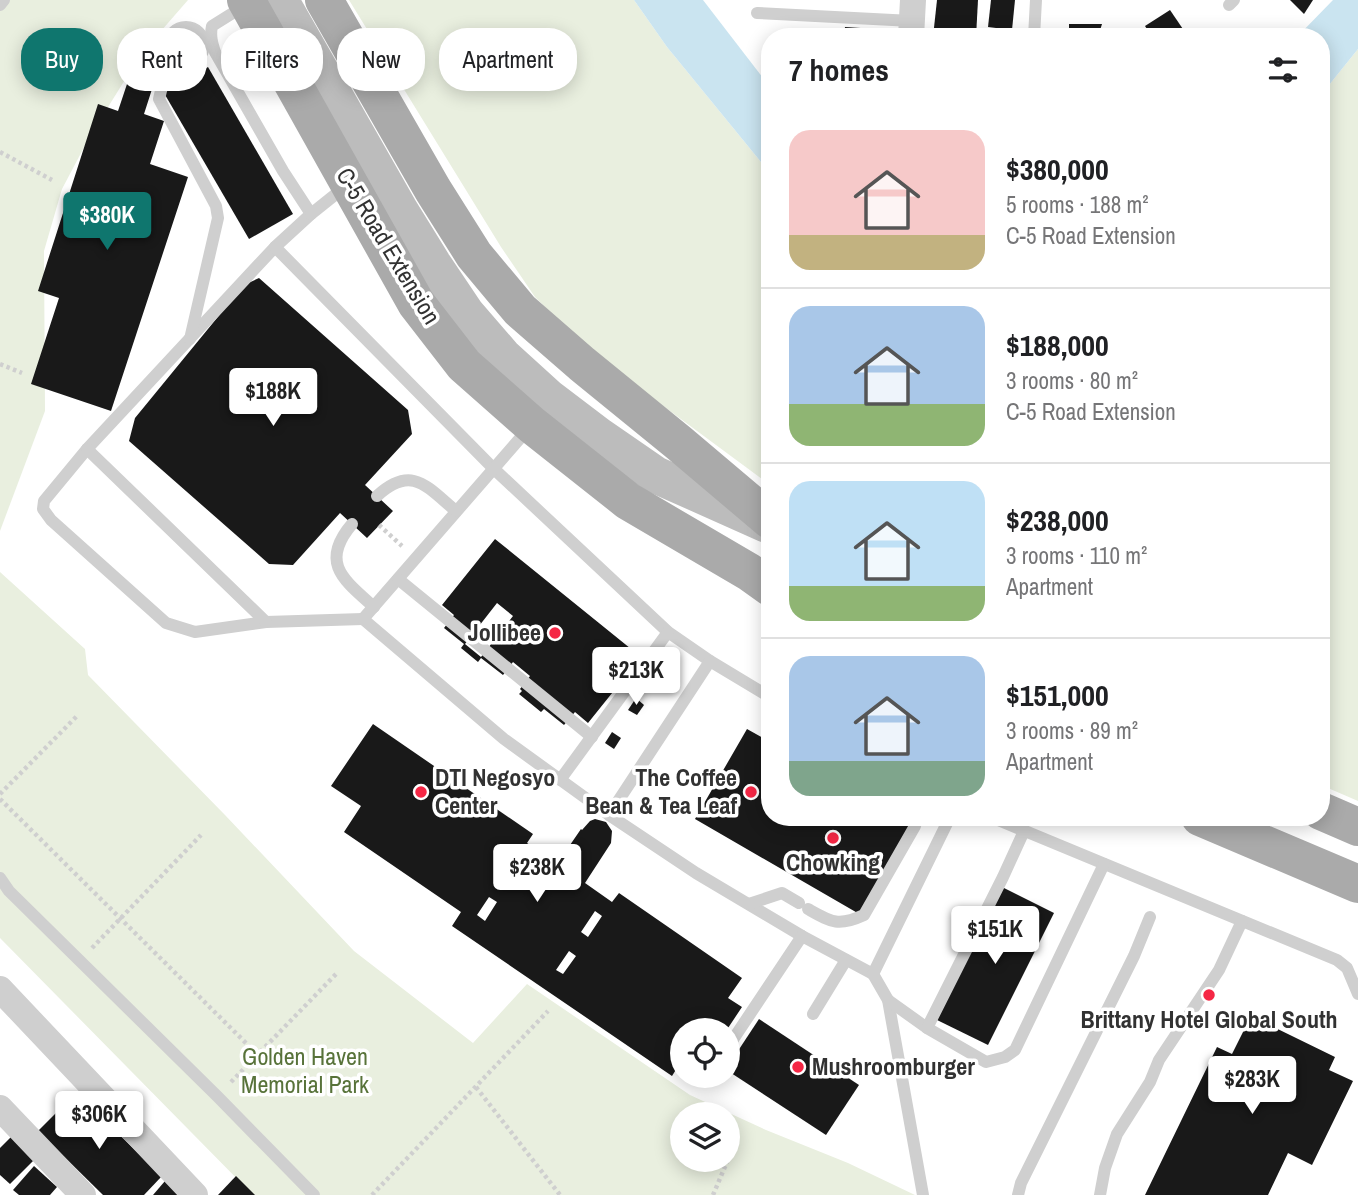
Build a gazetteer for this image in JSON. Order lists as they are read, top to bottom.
{
  "streets": {
    "main road": ["C-5 Road Extension"]
  },
  "parks": ["Golden Haven Memorial Park"],
  "places": [
    "Jollibee",
    "DTI Negosyo Center",
    "The Coffee Bean & Tea Leaf",
    "Chowking",
    "Brittany Hotel Global South",
    "Mushroomburger"
  ],
  "page": {
    "chip": [
      "Buy",
      "Rent",
      "Filters",
      "New",
      "Apartment"
    ],
    "heading": "7 homes",
    "list": [
      {
        "name": "$380,000",
        "note": "5 rooms · 188 m² · C-5 Road Extension"
      },
      {
        "name": "$188,000",
        "note": "3 rooms · 80 m² · C-5 Road Extension"
      },
      {
        "name": "$238,000",
        "note": "3 rooms · 110 m² · Apartment"
      },
      {
        "name": "$151,000",
        "note": "3 rooms · 89 m² · Apartment"
      }
    ],
    "price": [
      "$380K",
      "$188K",
      "$213K",
      "$238K",
      "$151K",
      "$283K",
      "$306K"
    ]
  }
}
